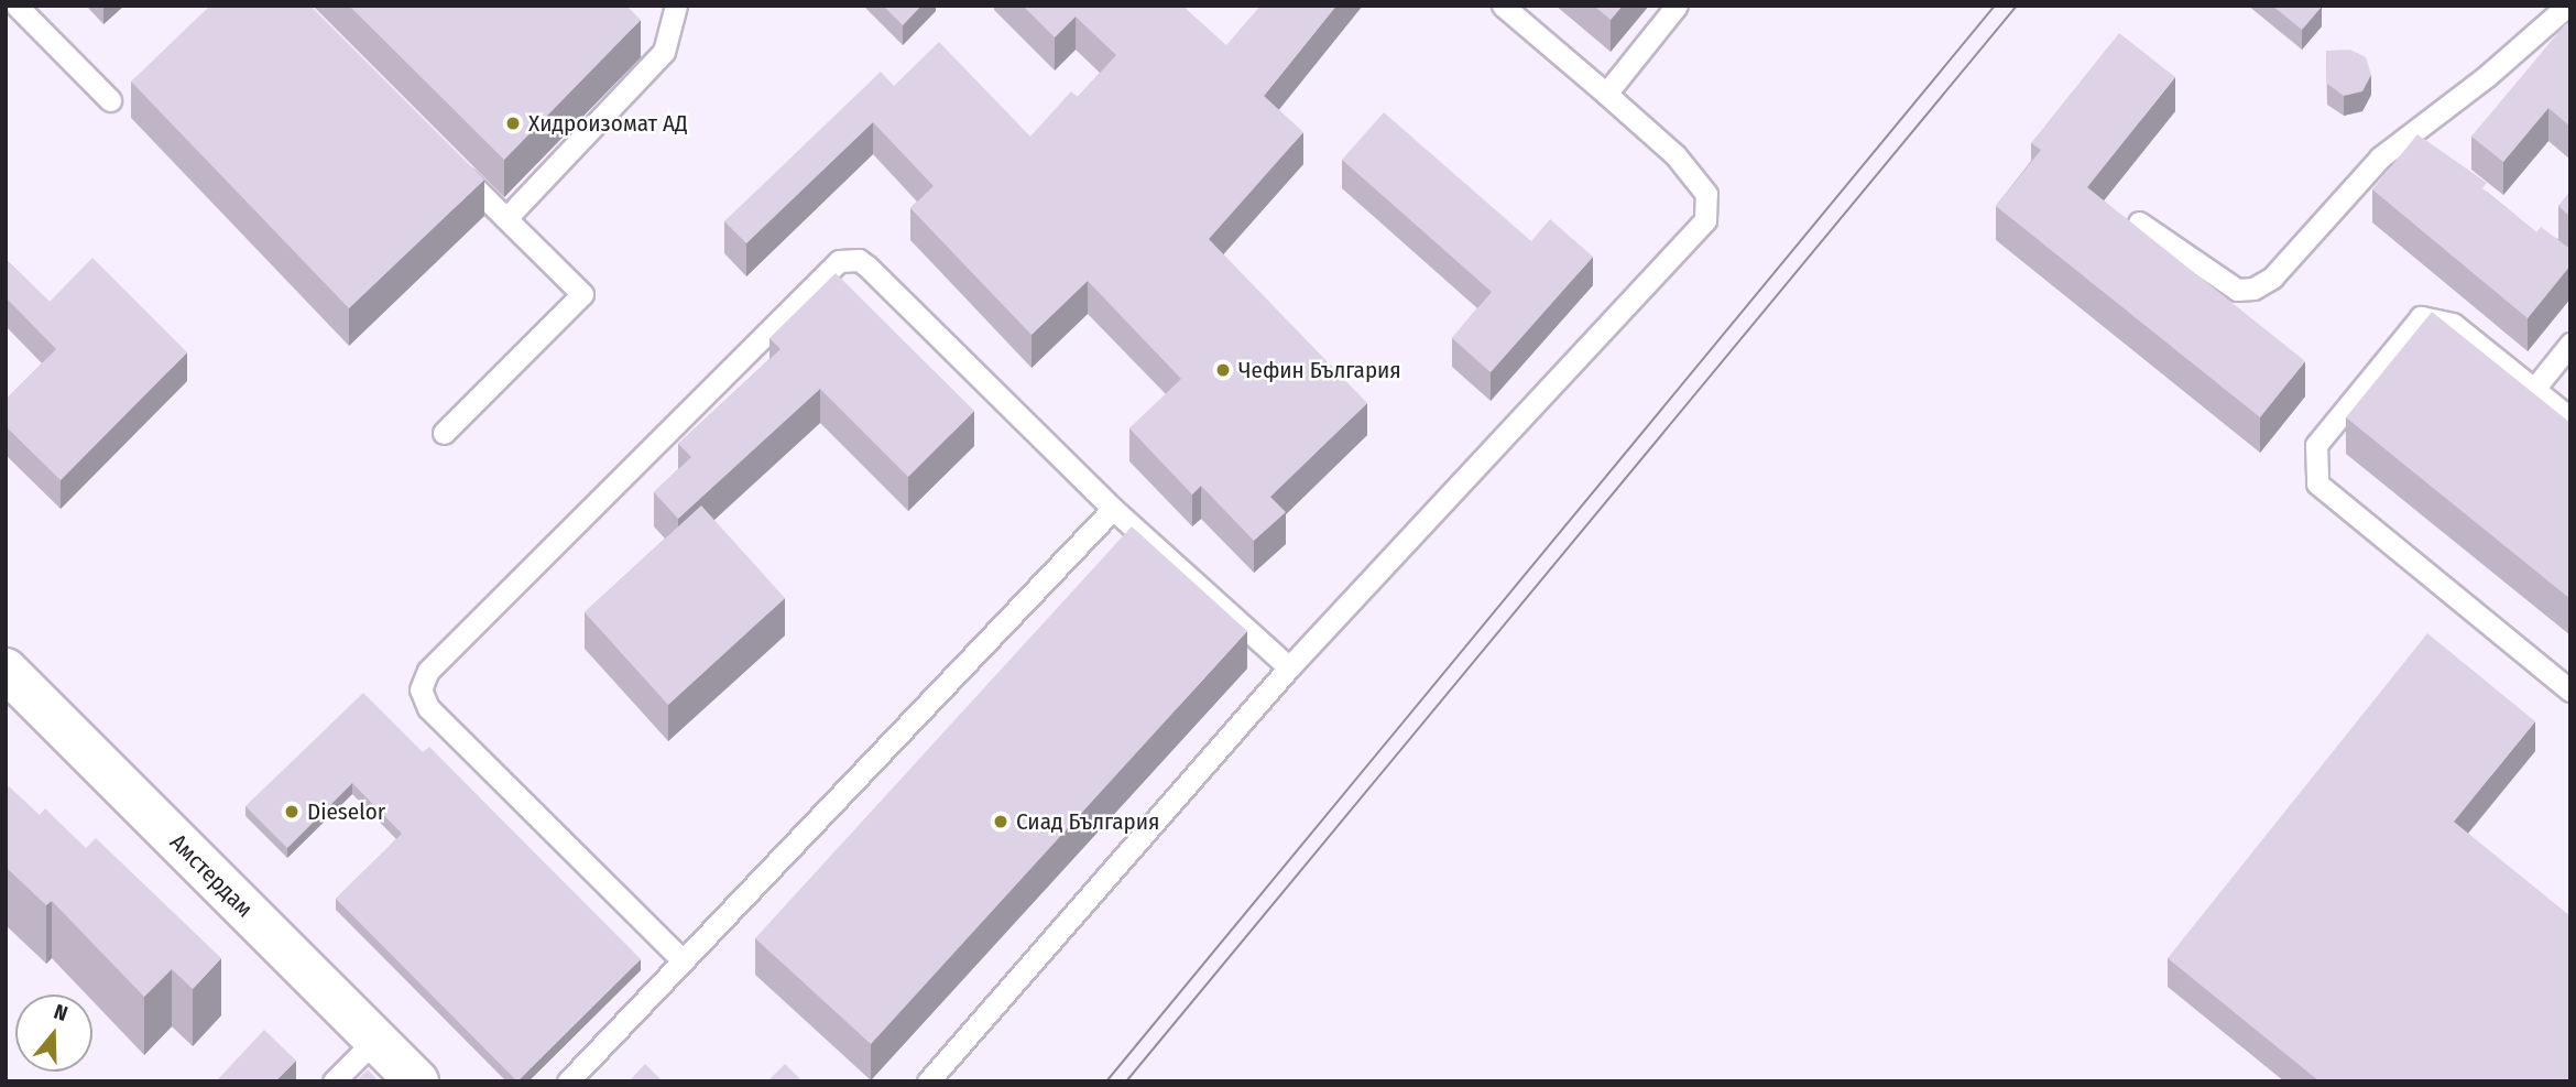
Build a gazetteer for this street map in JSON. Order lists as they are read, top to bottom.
{
  "streets": {
    "street": ["Амстердам"]
  },
  "places": [
    "Хидроизомат АД",
    "Чефин България",
    "Dieselor",
    "Сиад България"
  ],
  "north": "top"
}
